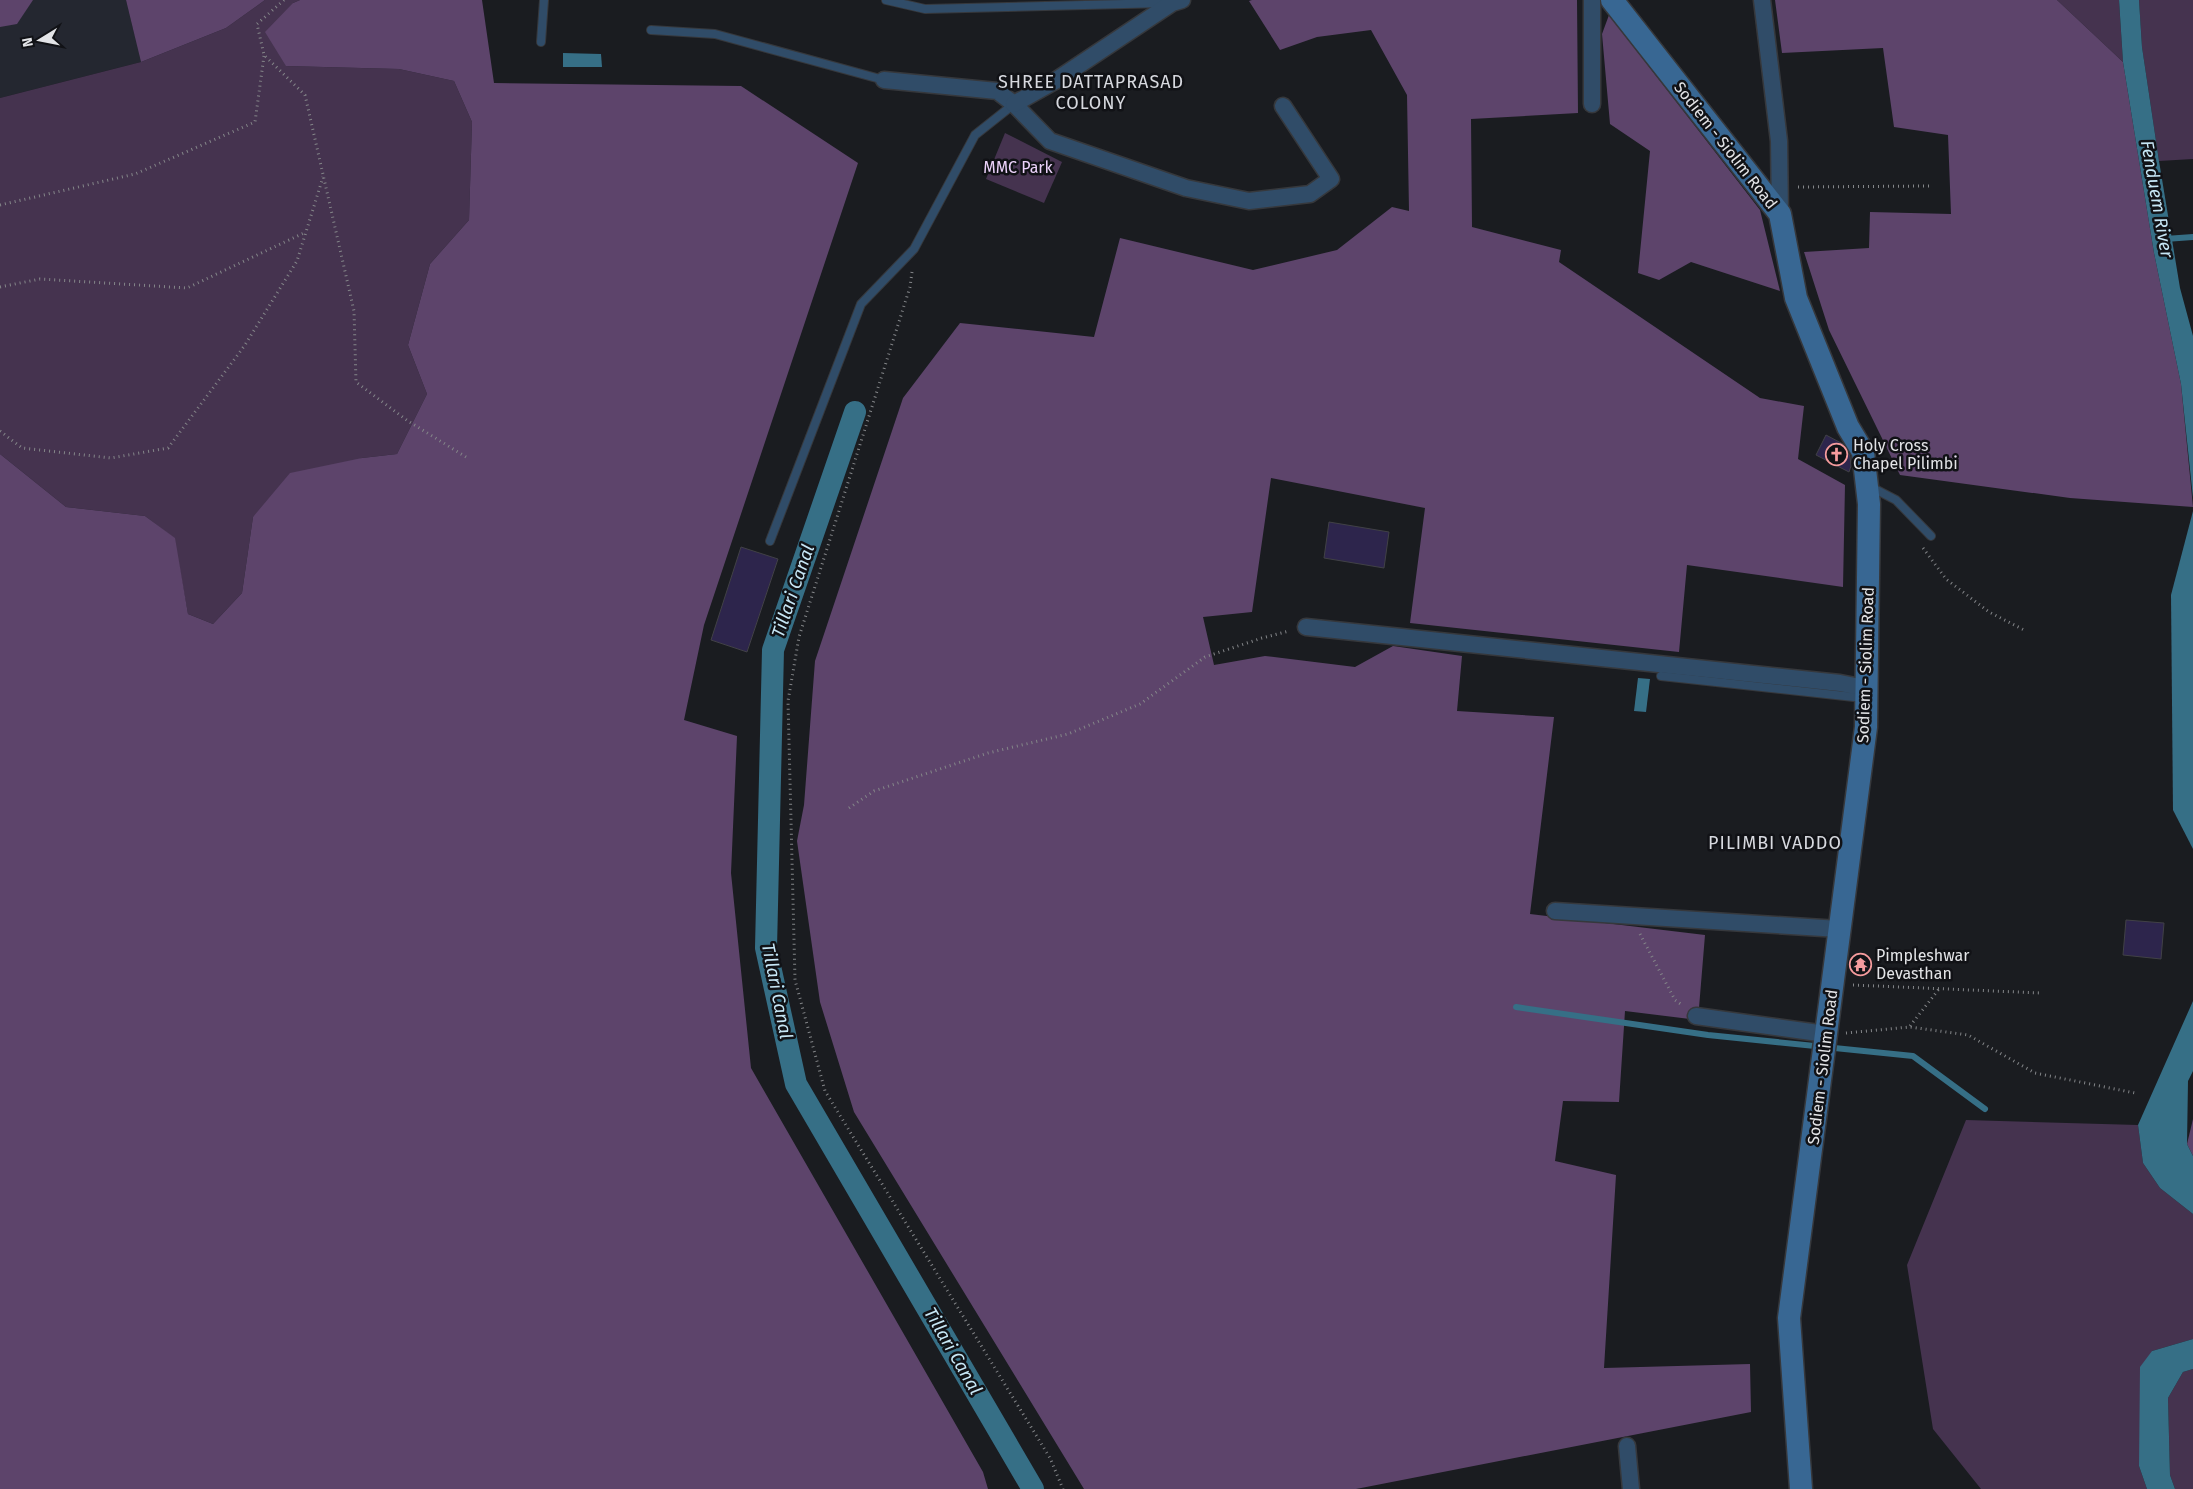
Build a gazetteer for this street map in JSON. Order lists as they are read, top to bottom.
{
  "streets": {
    "main road": ["Sodiem - Siolim Road"]
  },
  "districts": ["SHREE DATTAPRASAD COLONY", "PILIMBI VADDO"],
  "water": ["Fenduem River", "Tillari Canal"],
  "parks": ["MMC Park"],
  "places": {
    "church": ["Holy Cross Chapel Pilimbi"],
    "temple": ["Pimpleshwar Devasthan"]
  },
  "north": "left"
}
